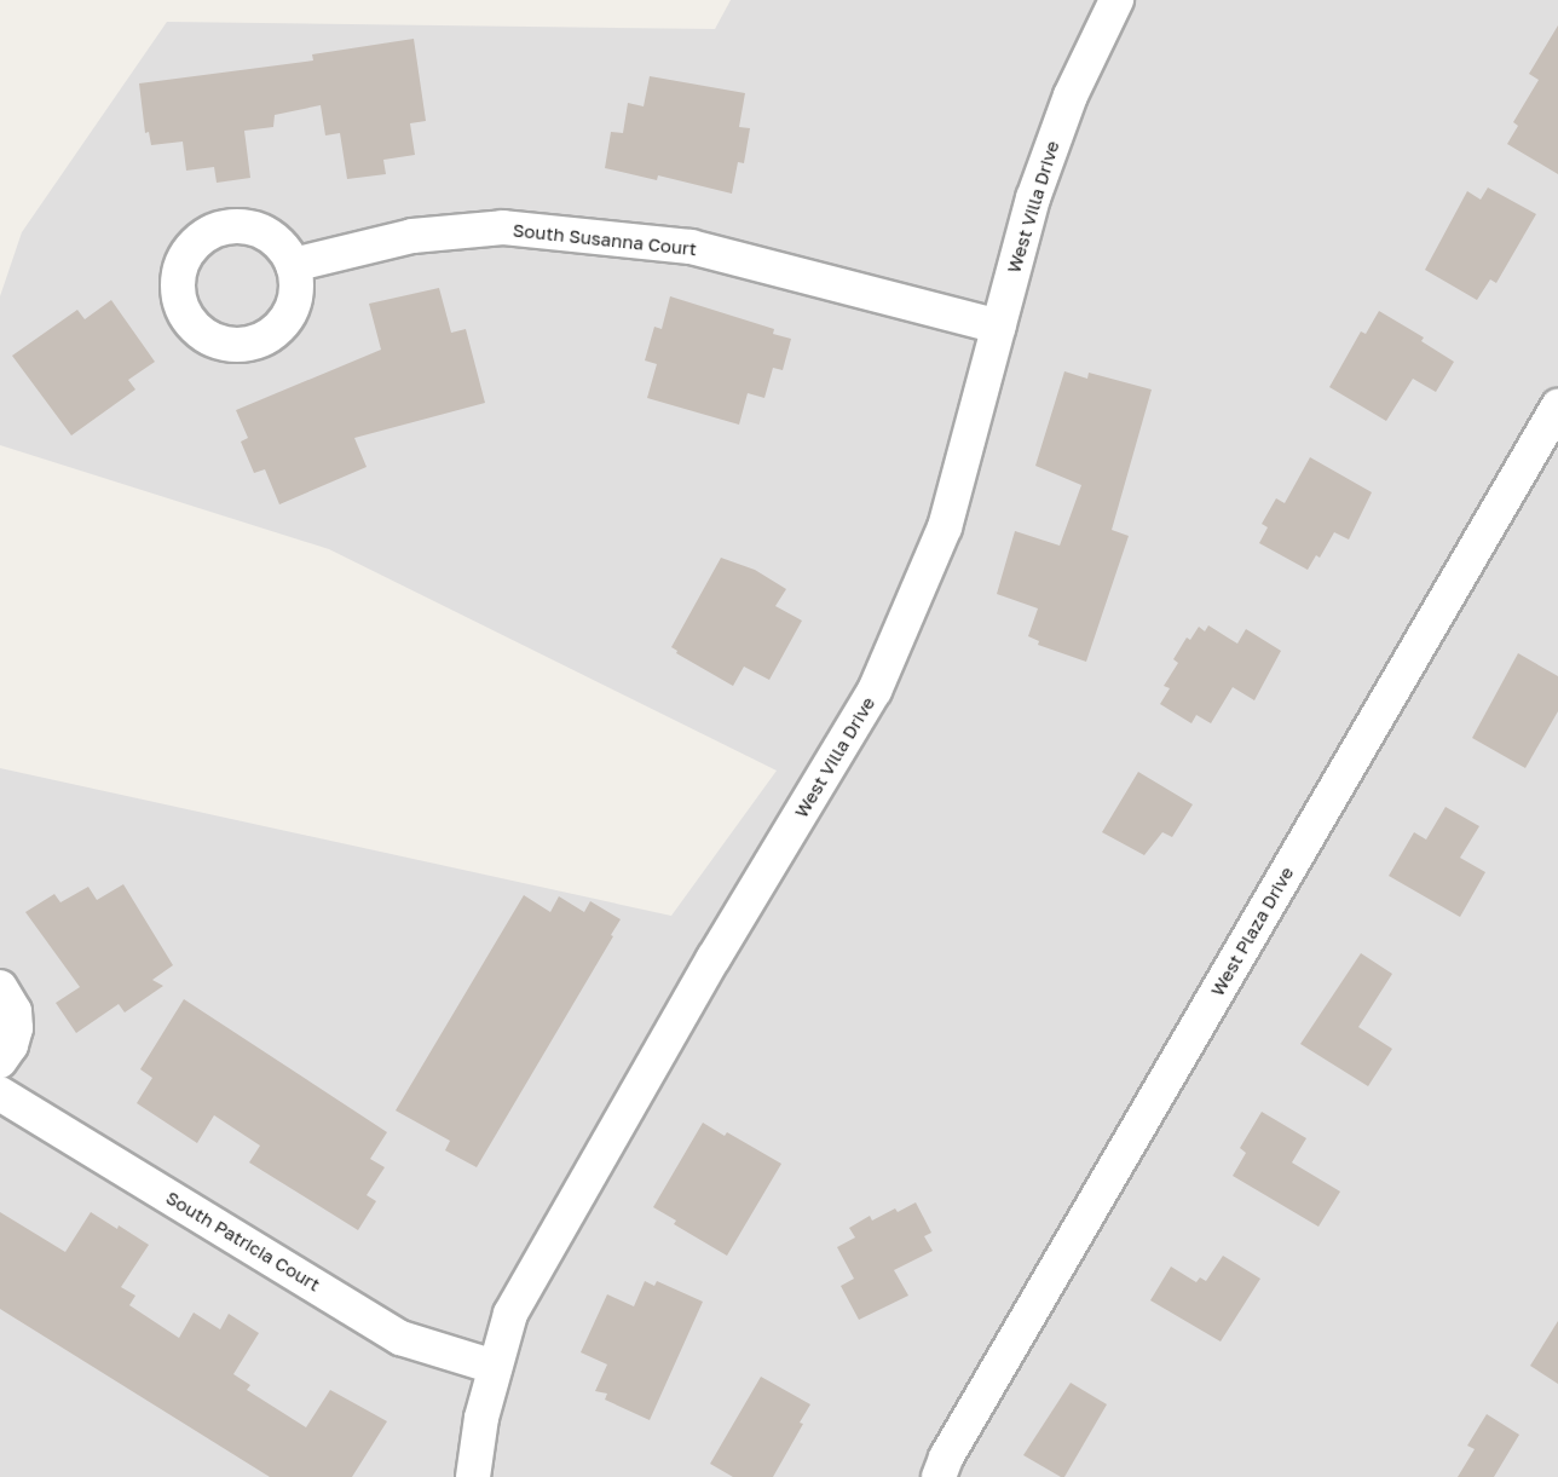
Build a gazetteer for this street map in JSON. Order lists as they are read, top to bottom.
{
  "streets": {
    "street": [
      "West Villa Drive",
      "South Susanna Court",
      "West Plaza Drive",
      "South Patricia Court"
    ]
  },
  "crossings": [
    ["West Villa Drive", "South Susanna Court"],
    ["West Villa Drive", "South Patricia Court"]
  ]
}
